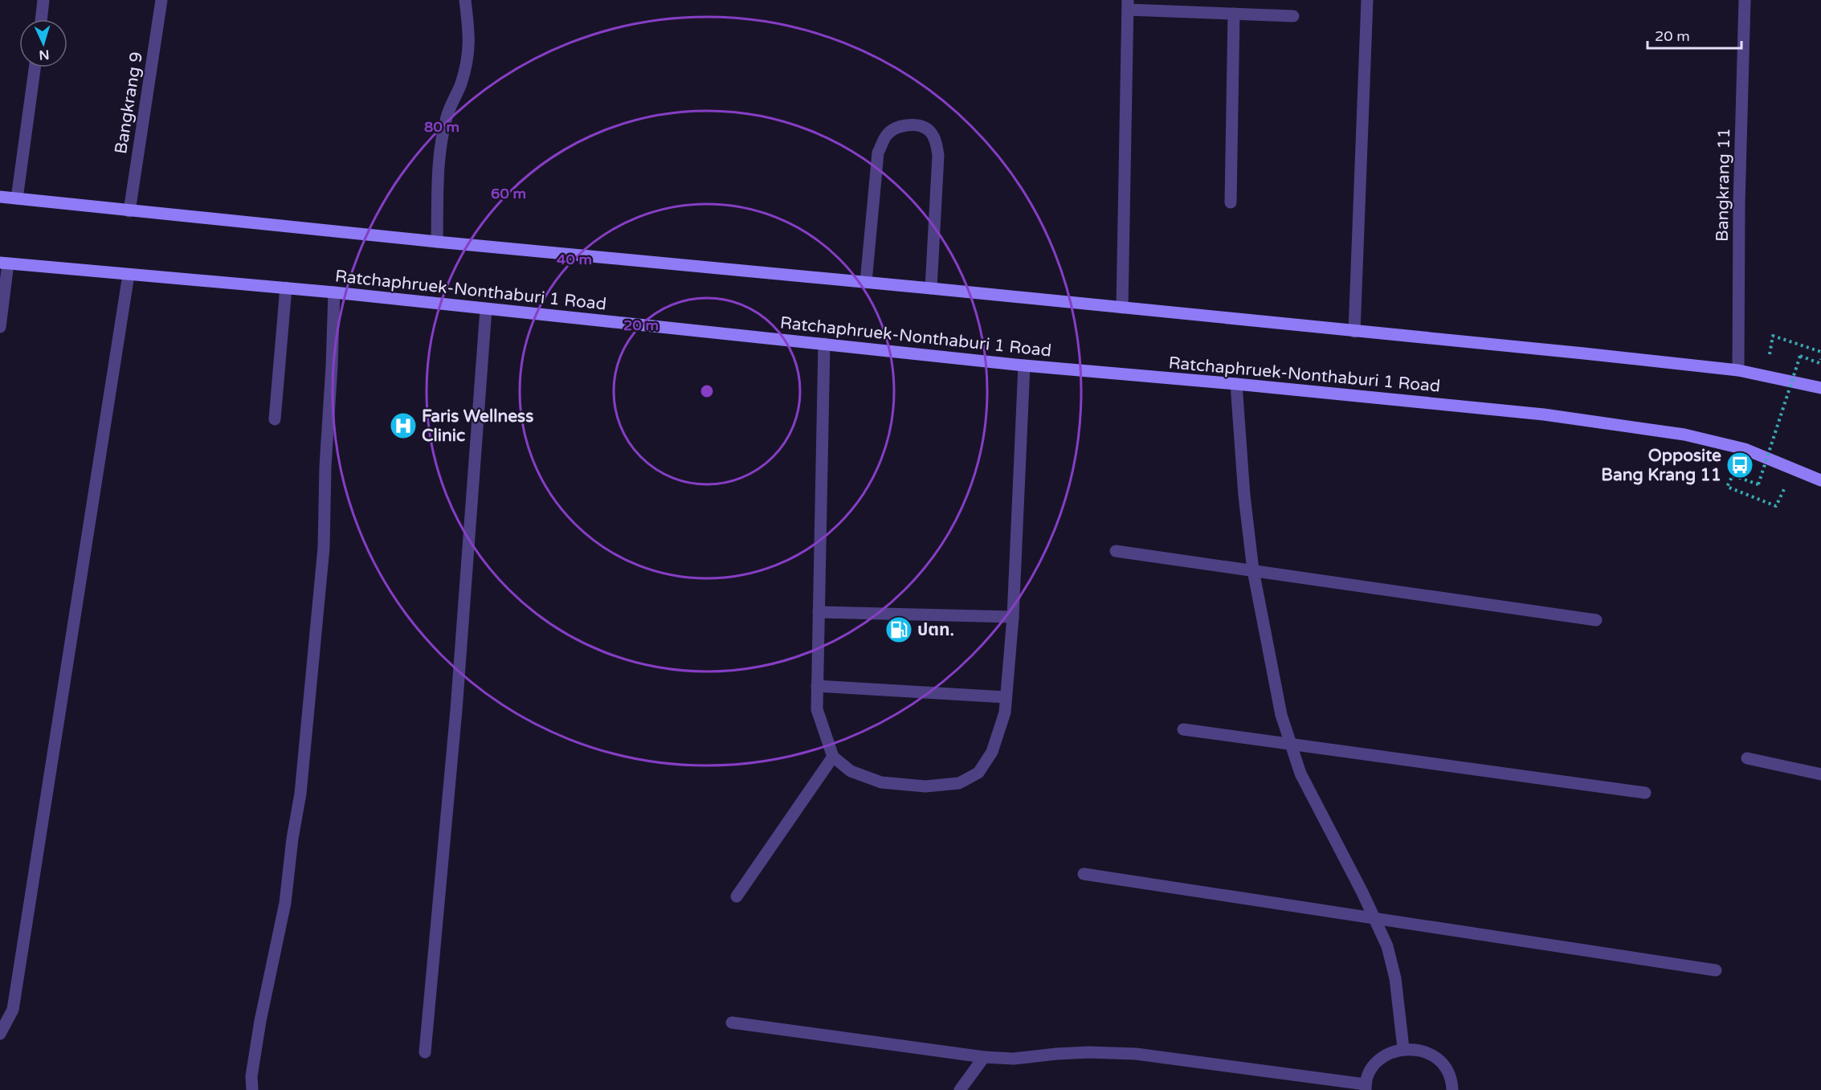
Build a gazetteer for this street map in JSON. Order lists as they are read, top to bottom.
{
  "streets": {
    "main road": ["Ratchaphruek-Nonthaburi 1 Road"],
    "street": ["Bangkrang 9", "Bangkrang 11"]
  },
  "places": {
    "hospital": ["Faris Wellness Clinic"],
    "bus stop": ["Opposite Bang Krang 11"],
    "fuel station": ["ปตท."]
  },
  "scale_bar": "20 m",
  "north": "bottom",
  "rings": [
    "80 m",
    "60 m",
    "40 m",
    "20 m"
  ]
}
